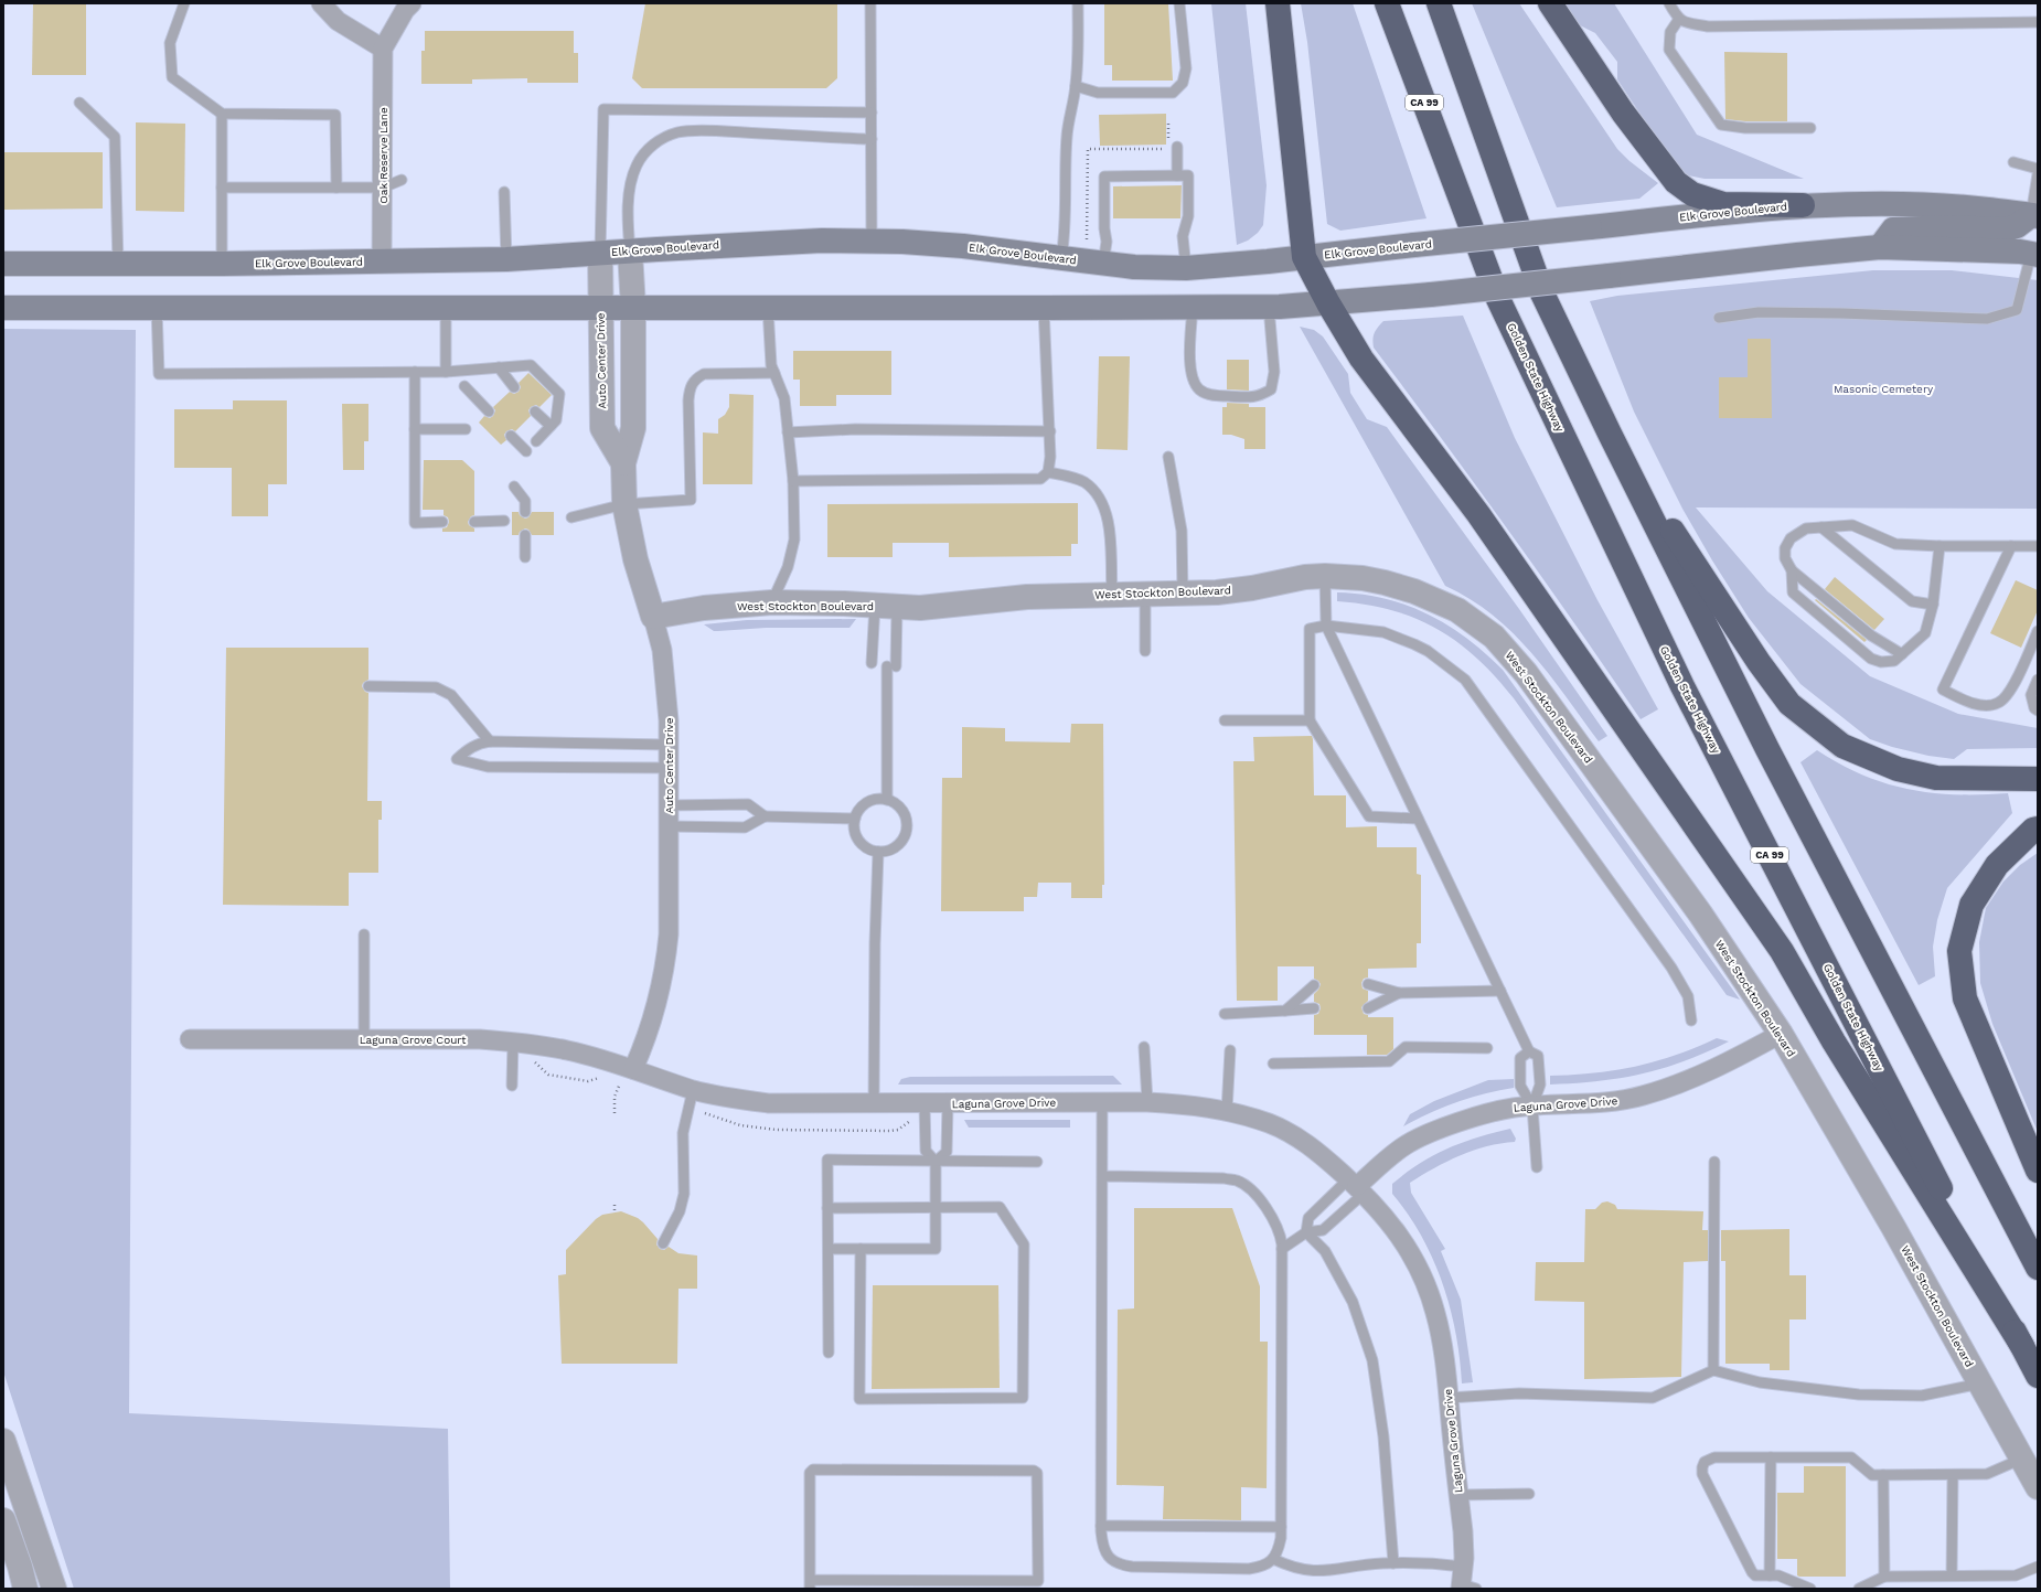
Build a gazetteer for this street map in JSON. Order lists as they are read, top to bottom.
{
  "streets": {
    "highway": ["CA 99", "Golden State Highway"],
    "main road": ["Elk Grove Boulevard"],
    "street": [
      "Oak Reserve Lane",
      "Auto Center Drive",
      "West Stockton Boulevard",
      "Laguna Grove Court",
      "Laguna Grove Drive"
    ]
  },
  "crossings": [
    ["Oak Reserve Lane", "Elk Grove Boulevard"],
    ["Elk Grove Boulevard", "Auto Center Drive"],
    ["Auto Center Drive", "West Stockton Boulevard"],
    ["Auto Center Drive", "Laguna Grove Court"],
    ["Auto Center Drive", "Laguna Grove Drive"],
    ["West Stockton Boulevard", "Laguna Grove Drive"],
    ["Laguna Grove Court", "Laguna Grove Drive"]
  ],
  "parks": ["Masonic Cemetery"]
}
